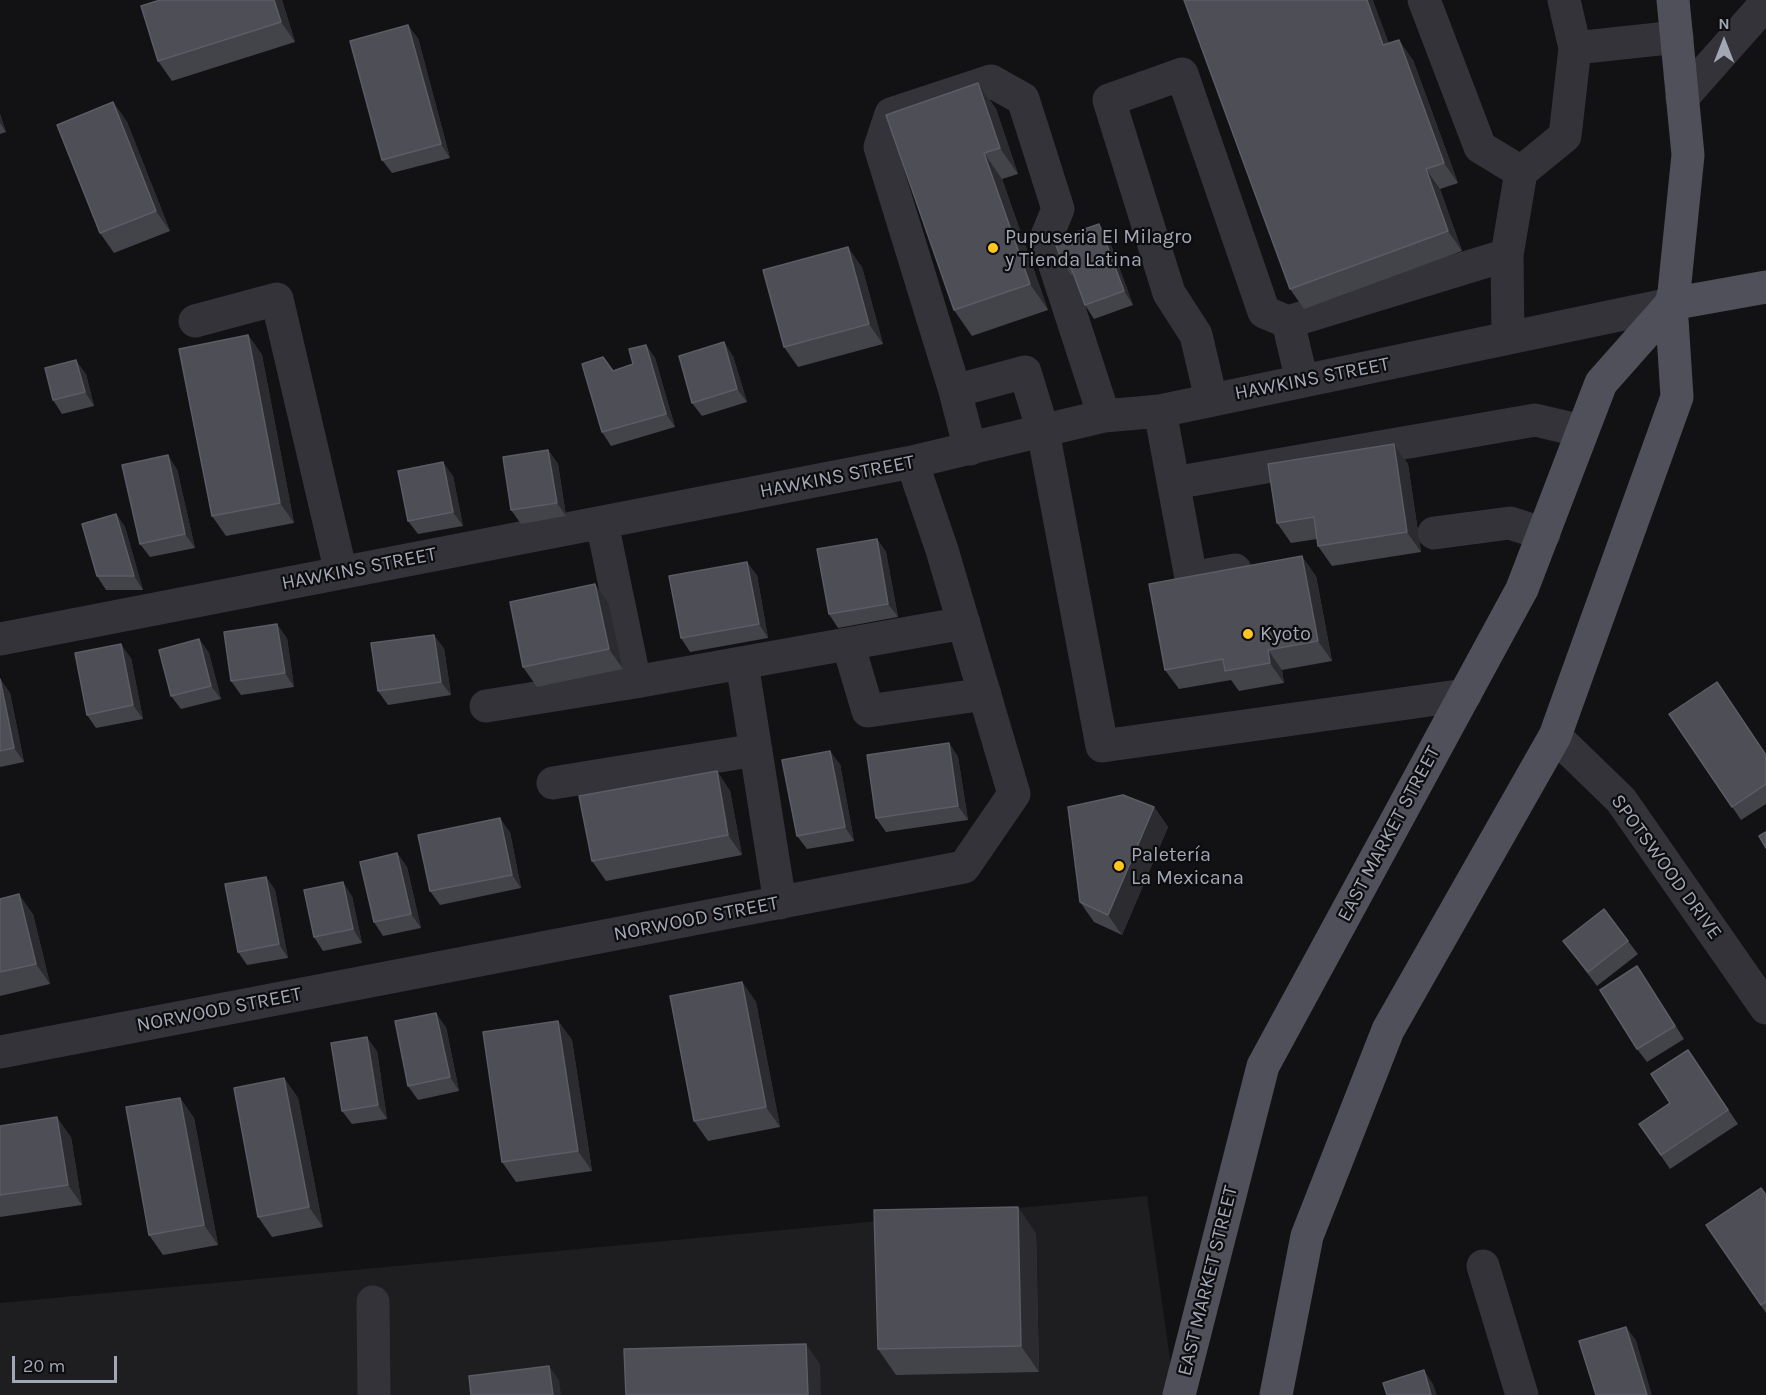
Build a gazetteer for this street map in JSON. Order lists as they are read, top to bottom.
{
  "streets": {
    "main road": ["EAST MARKET STREET"],
    "street": ["HAWKINS STREET", "SPOTSWOOD DRIVE", "NORWOOD STREET"]
  },
  "crossings": [
    ["HAWKINS STREET", "EAST MARKET STREET"],
    ["HAWKINS STREET", "NORWOOD STREET"]
  ],
  "places": ["Pupuseria El Milagro y Tienda Latina", "Kyoto", "Paletería La Mexicana"],
  "scale_bar": "20 m",
  "north": "top"
}
